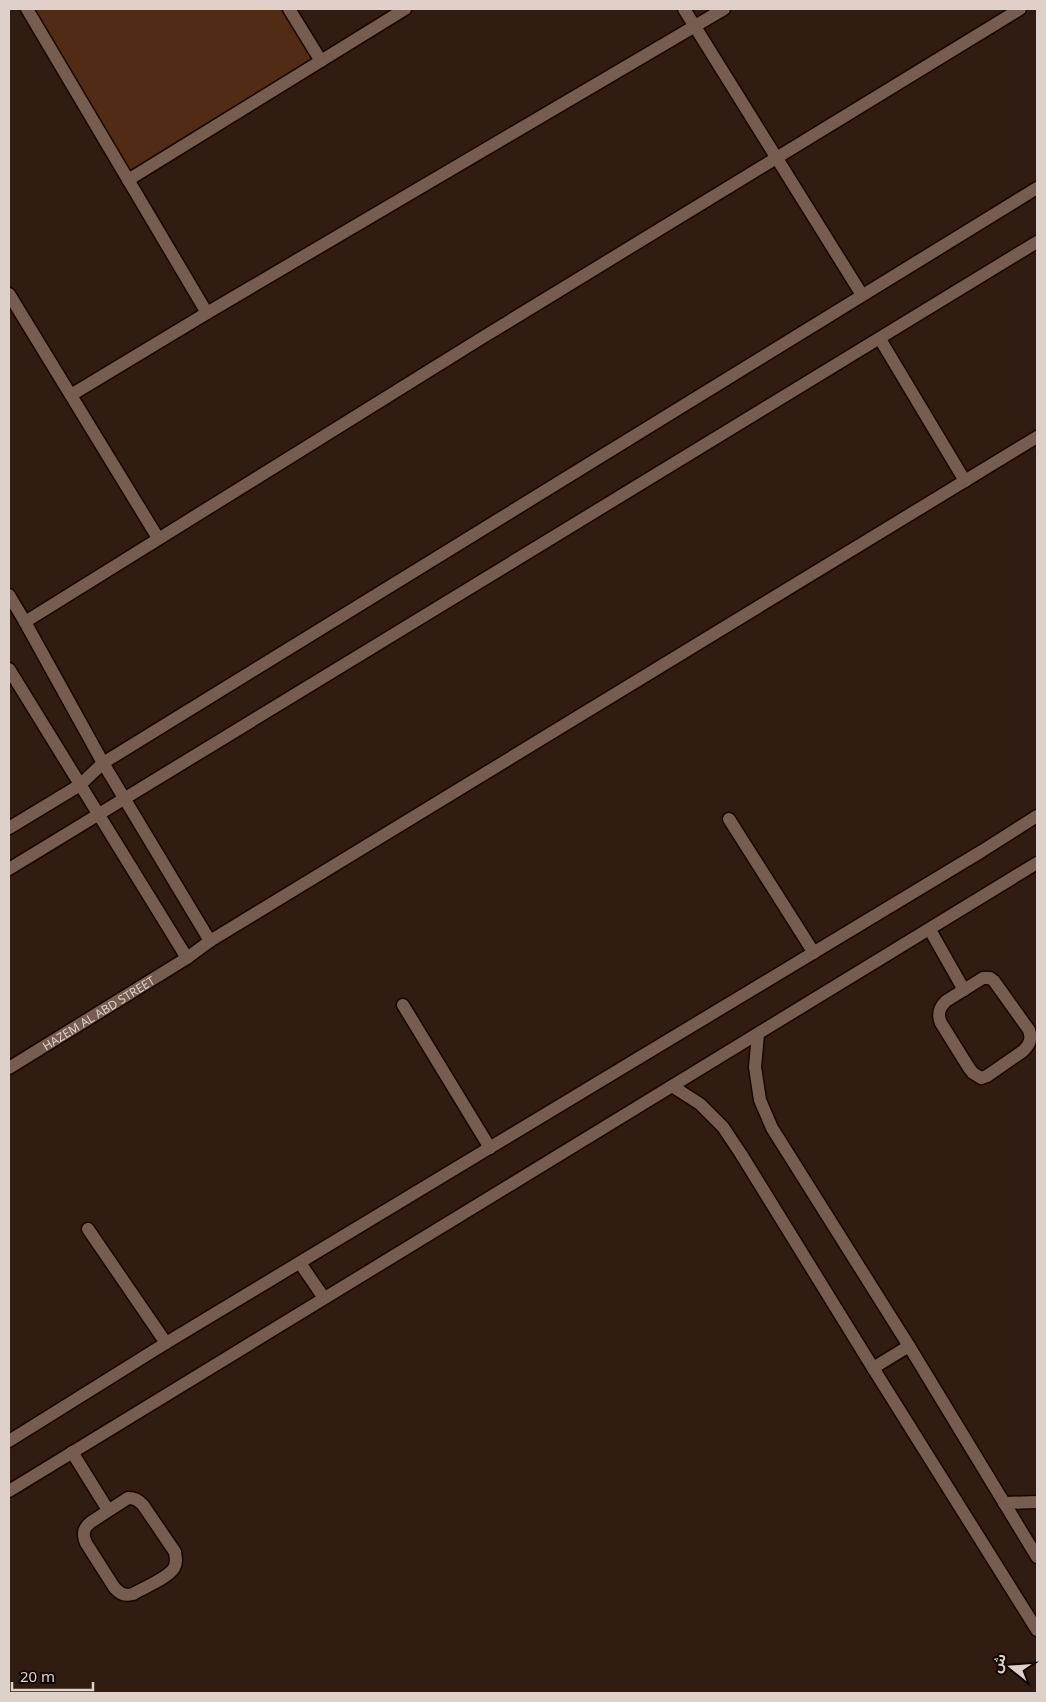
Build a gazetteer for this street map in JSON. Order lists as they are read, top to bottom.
{
  "streets": {
    "street": ["HAZEM AL ABD STREET"]
  },
  "scale_bar": "20 m",
  "north": "left"
}
